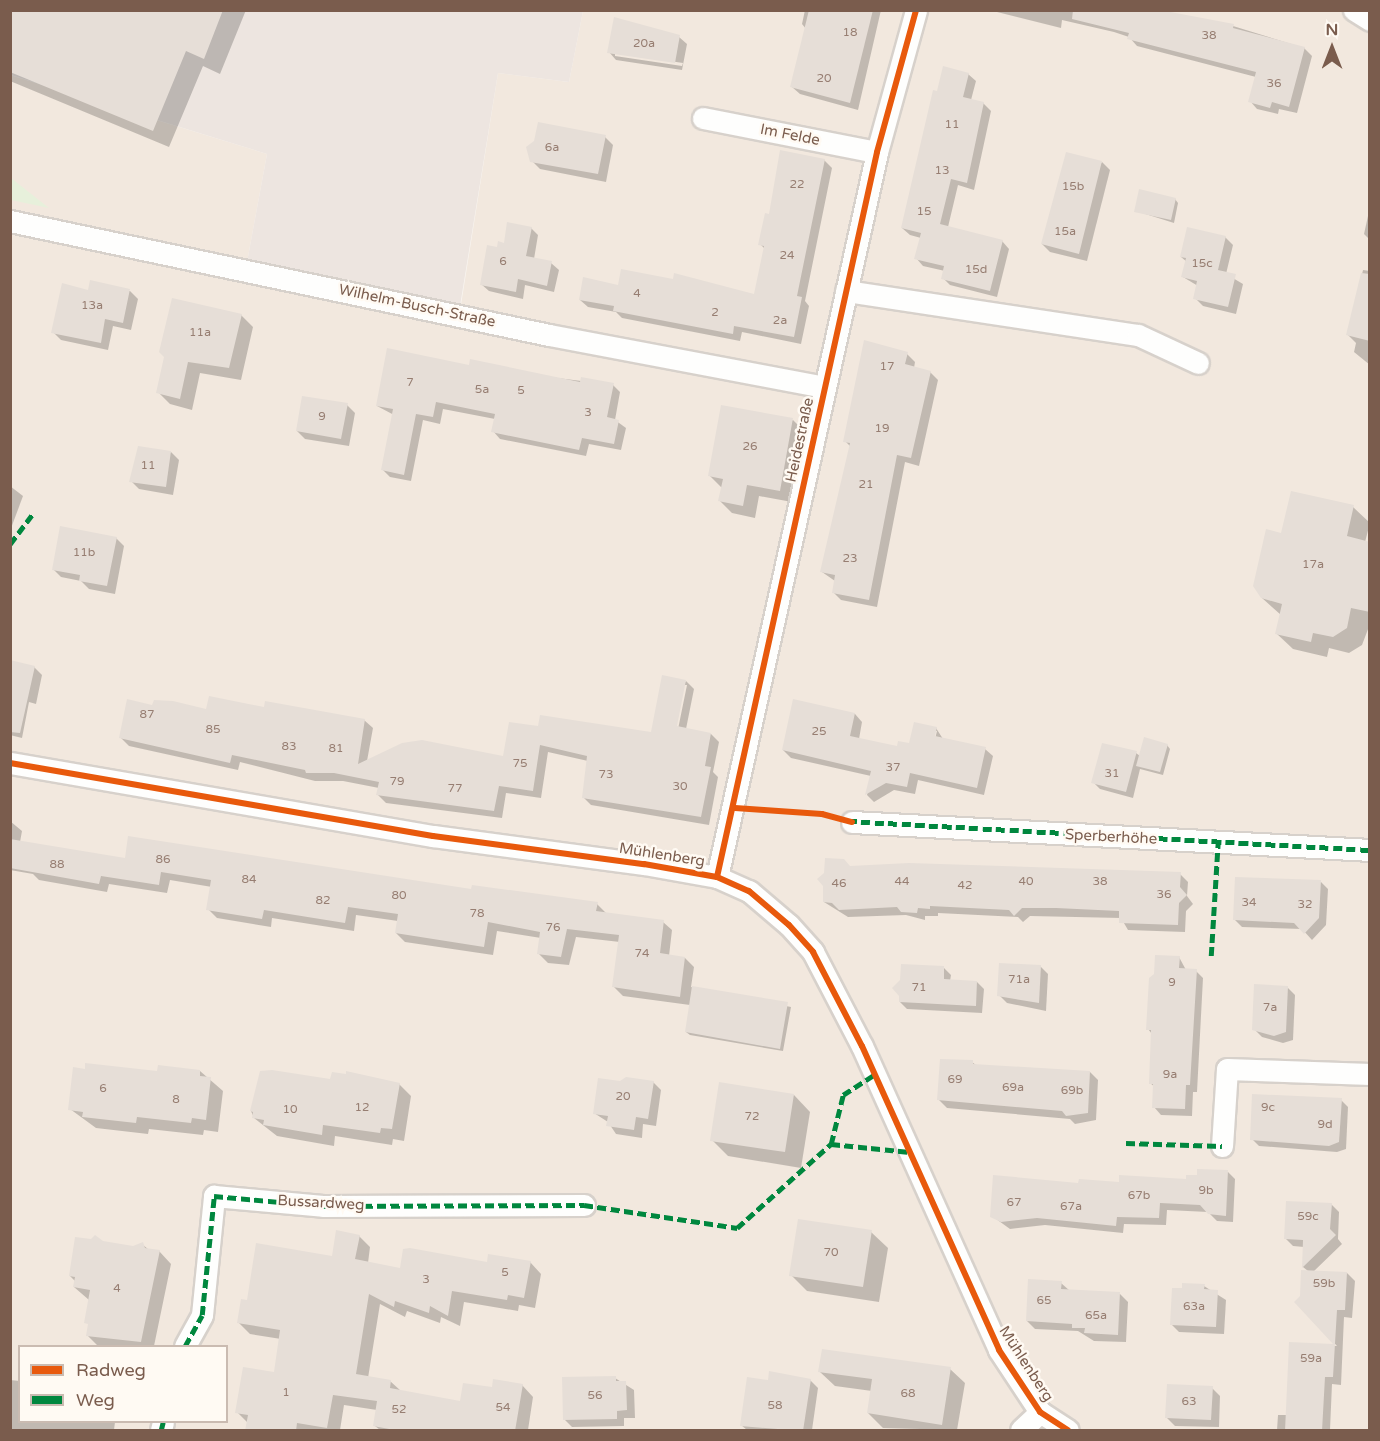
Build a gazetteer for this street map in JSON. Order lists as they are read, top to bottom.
{
  "streets": {
    "street": [
      "Im Felde",
      "Wilhelm-Busch-Straße",
      "Heidestraße",
      "Sperberhöhe",
      "Mühlenberg",
      "Bussardweg"
    ]
  },
  "crossings": [
    ["Im Felde", "Heidestraße"],
    ["Wilhelm-Busch-Straße", "Heidestraße"],
    ["Heidestraße", "Mühlenberg"]
  ],
  "house_numbers": [
    "18",
    "38",
    "20a",
    "20",
    "36",
    "11",
    "6a",
    "13",
    "22",
    "15b",
    "15",
    "15a",
    "24",
    "6",
    "15c",
    "15d",
    "4",
    "13a",
    "2",
    "2a",
    "11a",
    "17",
    "7",
    "5a",
    "5",
    "3",
    "9",
    "19",
    "26",
    "11",
    "21",
    "11b",
    "23",
    "17a",
    "87",
    "85",
    "25",
    "83",
    "81",
    "75",
    "37",
    "31",
    "73",
    "79",
    "30",
    "77",
    "86",
    "88",
    "84",
    "44",
    "40",
    "38",
    "46",
    "42",
    "36",
    "80",
    "82",
    "34",
    "32",
    "78",
    "76",
    "74",
    "71a",
    "9",
    "71",
    "7a",
    "9a",
    "69",
    "69a",
    "6",
    "69b",
    "20",
    "8",
    "12",
    "9c",
    "10",
    "72",
    "9d",
    "9b",
    "67b",
    "67",
    "67a",
    "59c",
    "70",
    "5",
    "3",
    "59b",
    "4",
    "65",
    "63a",
    "65a",
    "59a",
    "1",
    "68",
    "56",
    "63",
    "58",
    "54",
    "52"
  ],
  "legend": ["Radweg", "Weg"],
  "north": "top"
}
